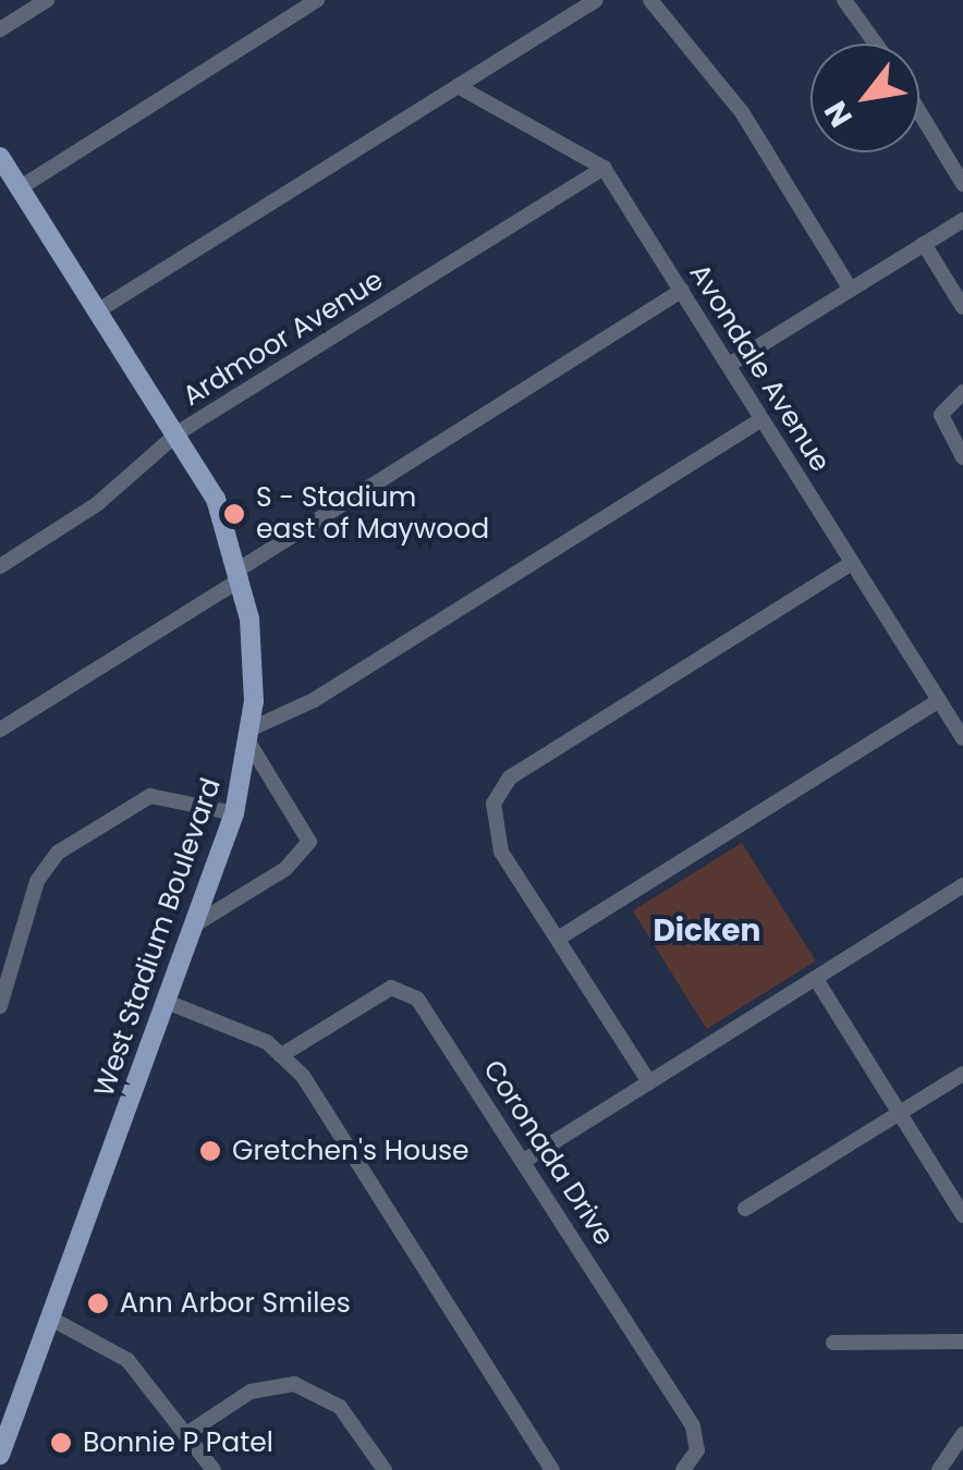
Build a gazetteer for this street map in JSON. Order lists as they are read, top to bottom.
{
  "streets": {
    "main road": ["West Stadium Boulevard"],
    "street": ["Ardmoor Avenue", "Avondale Avenue", "Coronada Drive"]
  },
  "crossings": [
    ["Ardmoor Avenue", "Avondale Avenue"],
    ["Ardmoor Avenue", "West Stadium Boulevard"]
  ],
  "districts": ["Dicken"],
  "places": [
    "S - Stadium east of Maywood",
    "Gretchen's House",
    "Ann Arbor Smiles",
    "Bonnie P Patel"
  ],
  "north": "bottom left"
}
